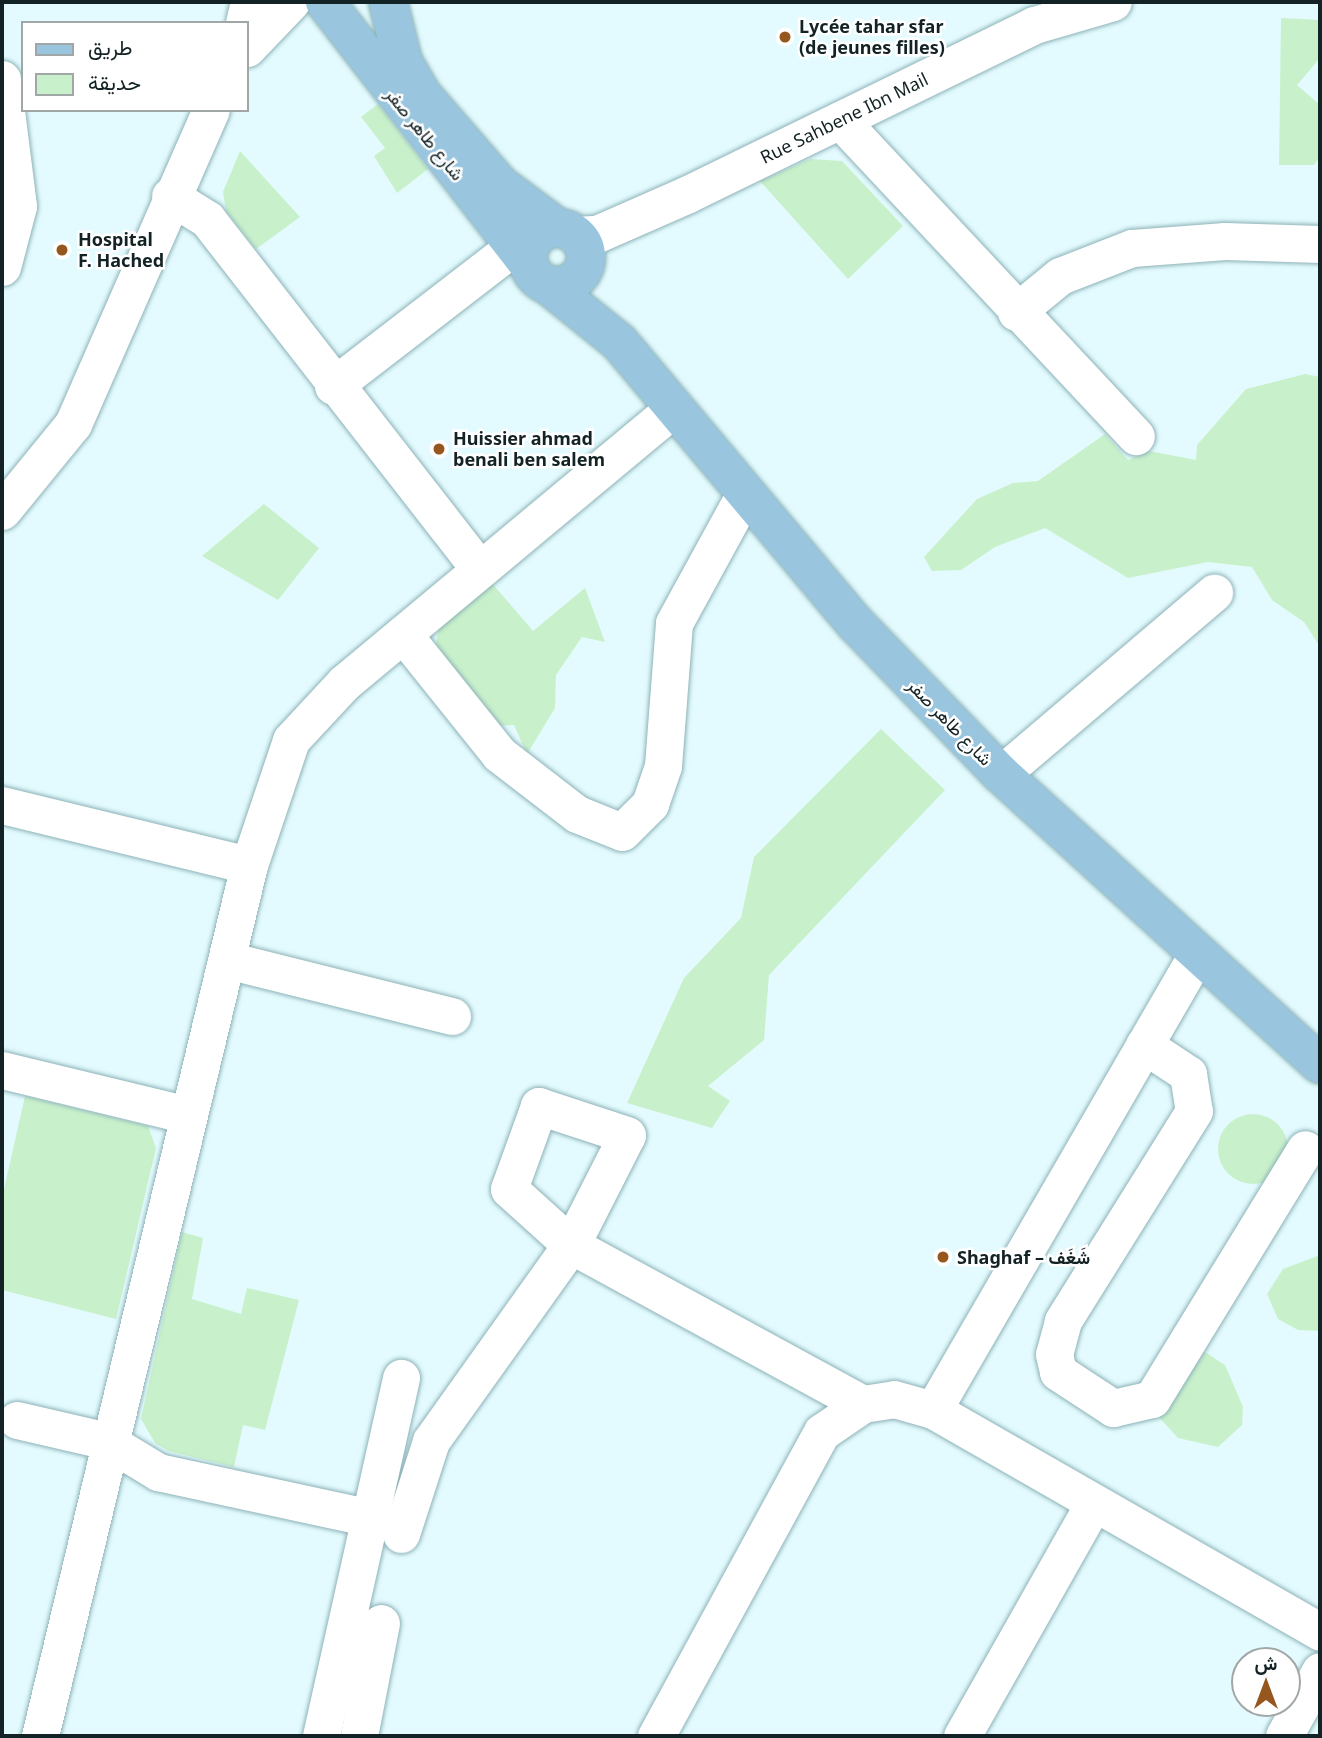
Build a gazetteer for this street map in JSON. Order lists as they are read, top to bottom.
{
  "streets": {
    "main road": ["شارع طاهر صفر"],
    "street": ["Rue Sahbene Ibn Mail"]
  },
  "crossings": [
    ["Rue Sahbene Ibn Mail", "شارع طاهر صفر"]
  ],
  "places": [
    "Lycée tahar sfar (de jeunes filles)",
    "Hospital F. Hached",
    "Huissier ahmad benali ben salem",
    "Shaghaf – شَغَف"
  ],
  "legend": ["طريق", "حديقة"],
  "north": "top"
}
